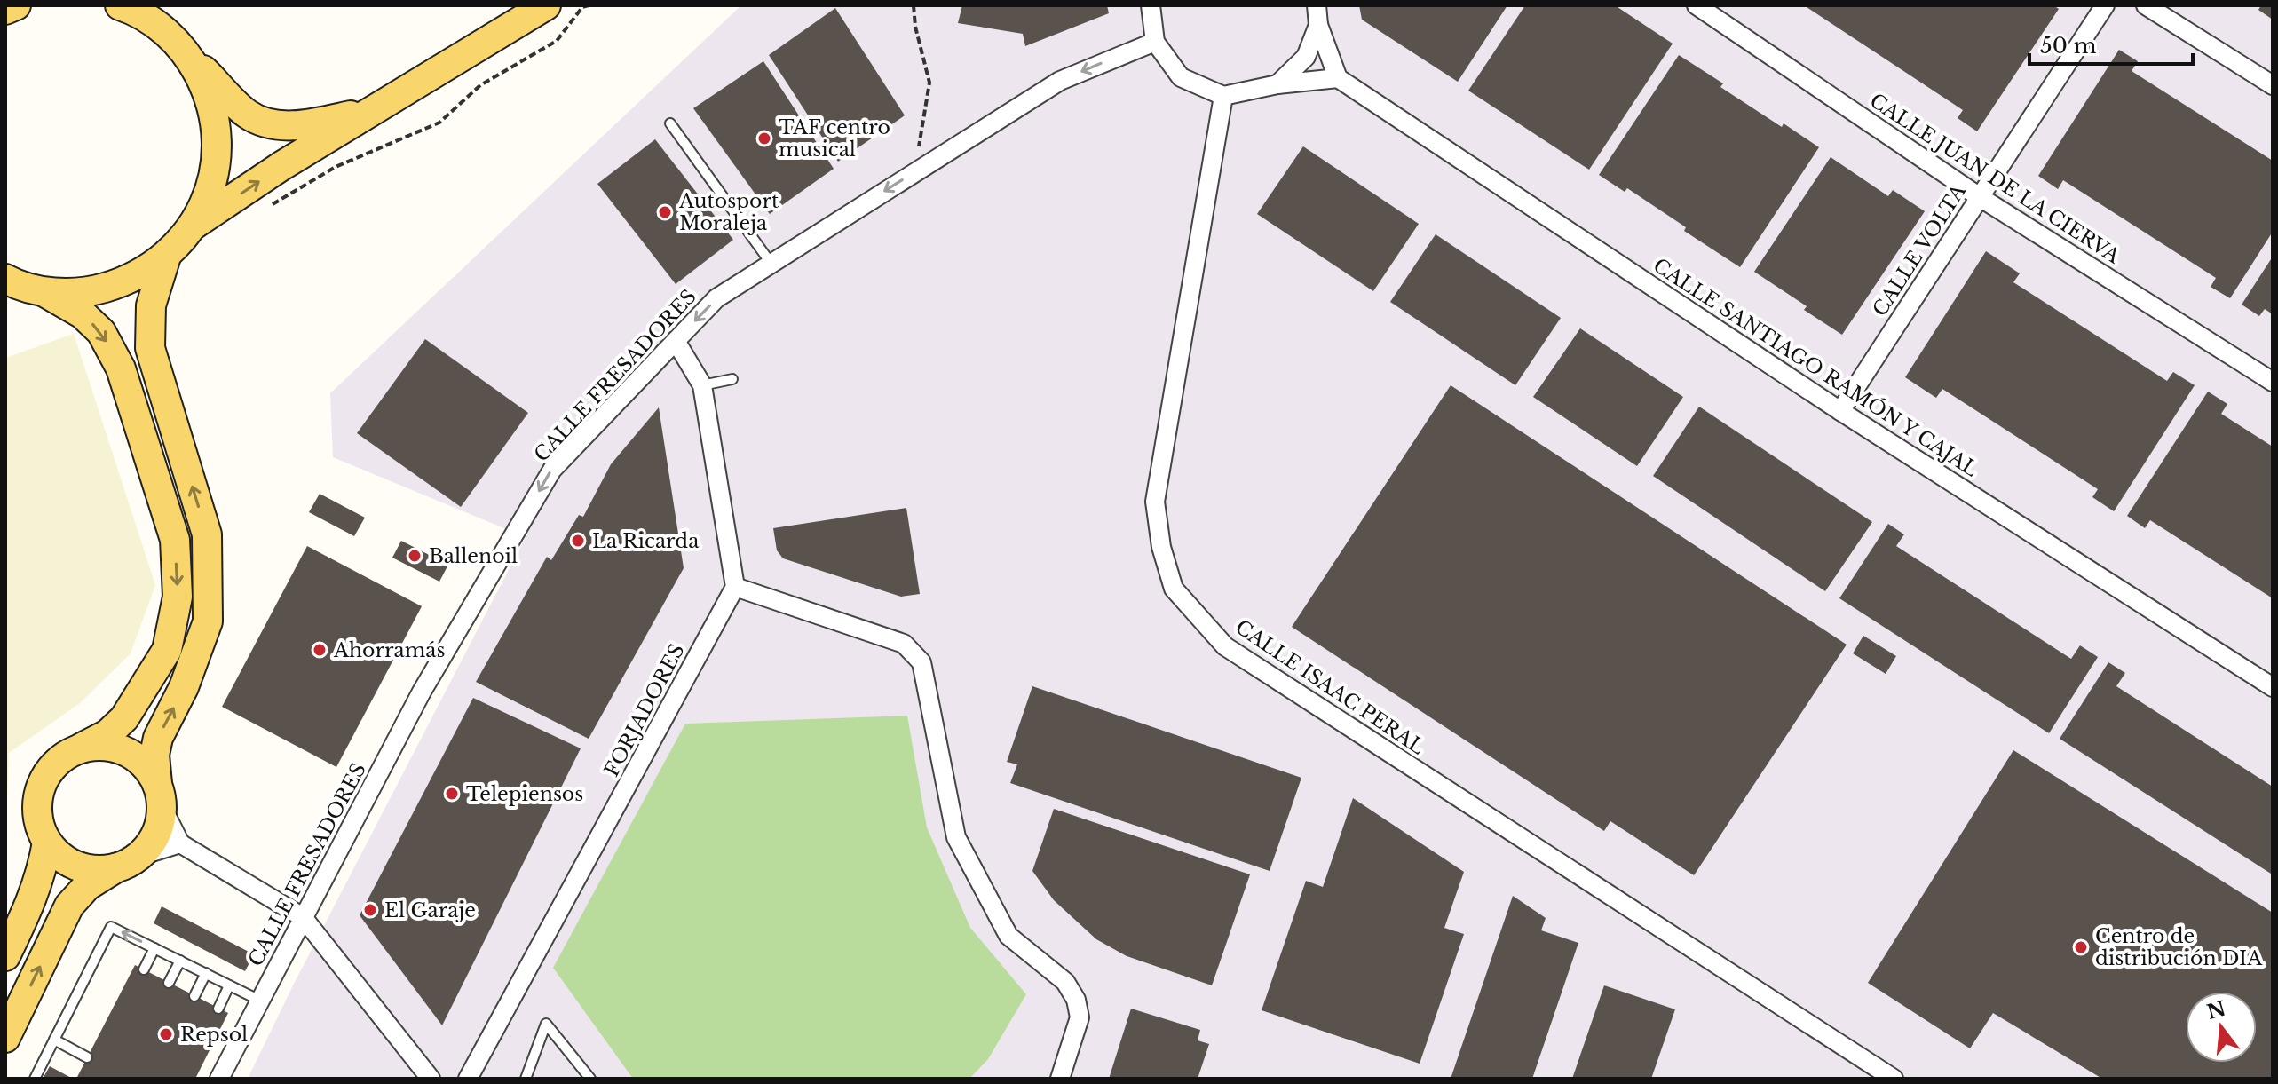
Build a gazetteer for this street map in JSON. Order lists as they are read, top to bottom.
{
  "streets": {
    "street": [
      "CALLE JUAN DE LA CIERVA",
      "CALLE VOLTA",
      "CALLE SANTIAGO RAMÓN Y CAJAL",
      "CALLE FRESADORES",
      "CALLE ISAAC PERAL",
      "FORJADORES"
    ]
  },
  "crossings": [
    ["CALLE JUAN DE LA CIERVA", "CALLE VOLTA"],
    ["CALLE VOLTA", "CALLE SANTIAGO RAMÓN Y CAJAL"]
  ],
  "one_way": ["CALLE FRESADORES"],
  "places": [
    "TAF centro musical",
    "Autosport Moraleja",
    "La Ricarda",
    "Ballenoil",
    "Ahorramás",
    "Telepiensos",
    "El Garaje",
    "Centro de distribución DIA",
    "Repsol"
  ],
  "scale_bar": "50 m",
  "north": "top"
}
